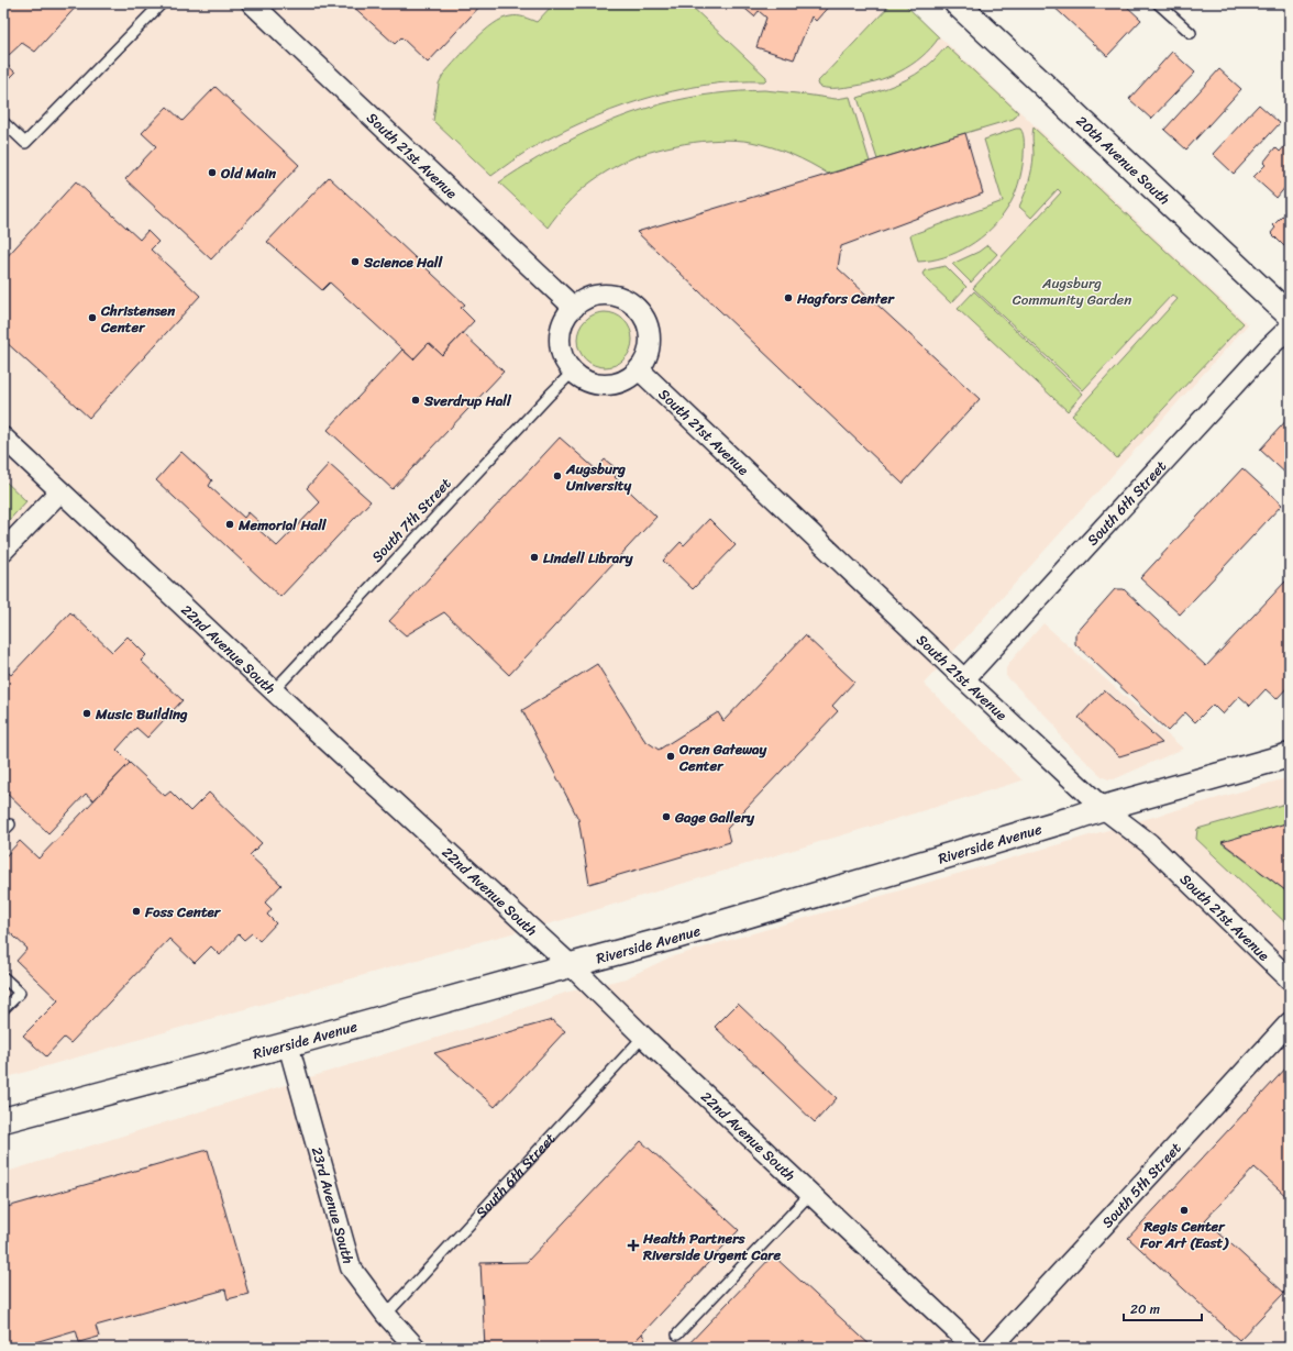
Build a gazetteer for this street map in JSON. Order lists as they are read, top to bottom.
{
  "streets": {
    "street": [
      "South 21st Avenue",
      "20th Avenue South",
      "South 6th Street",
      "22nd Avenue South",
      "Riverside Avenue",
      "South 5th Street",
      "23rd Avenue South"
    ],
    "lane": ["South 7th Street"]
  },
  "crossings": [
    ["South 21st Avenue", "South 6th Street"],
    ["South 21st Avenue", "South 7th Street"],
    ["South 21st Avenue", "Riverside Avenue"],
    ["South 6th Street", "22nd Avenue South"],
    ["South 6th Street", "23rd Avenue South"],
    ["South 7th Street", "22nd Avenue South"],
    ["22nd Avenue South", "Riverside Avenue"],
    ["Riverside Avenue", "23rd Avenue South"]
  ],
  "parks": ["Augsburg Community Garden"],
  "places": {
    "other": [
      "Old Main",
      "Science Hall",
      "Hagfors Center",
      "Christensen Center",
      "Sverdrup Hall",
      "Augsburg University",
      "Memorial Hall",
      "Lindell Library",
      "Music Building",
      "Oren Gateway Center",
      "Gage Gallery",
      "Foss Center",
      "Regis Center For Art (East)"
    ],
    "health": ["Health Partners Riverside Urgent Care"]
  },
  "scale_bar": "20 m"
}
